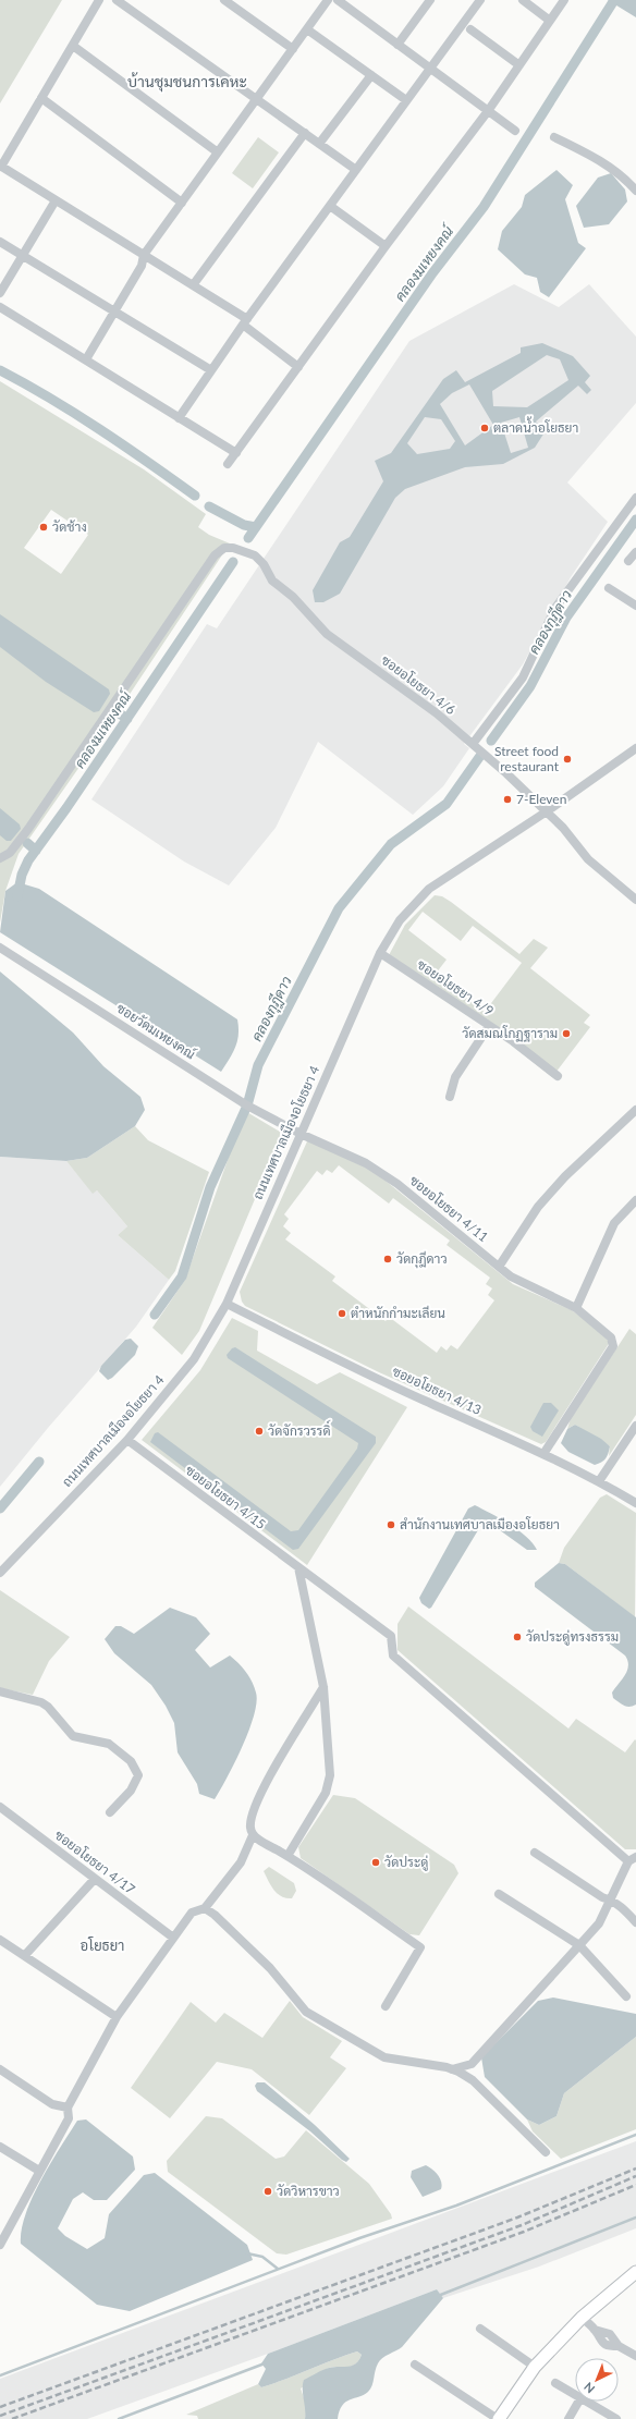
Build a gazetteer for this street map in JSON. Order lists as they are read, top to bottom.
{
  "streets": {
    "street": [
      "ซอยอโยธยา 4/6",
      "ซอยอโยธยา 4/9",
      "ซอยวัดมเหยงคณ์",
      "ถนนเทศบาลเมืองอโยธยา 4",
      "ซอยอโยธยา 4/11",
      "ซอยอโยธยา 4/13",
      "ซอยอโยธยา 4/15",
      "ซอยอโยธยา 4/17"
    ]
  },
  "crossings": [
    ["ซอยอโยธยา 4/6", "ถนนเทศบาลเมืองอโยธยา 4"],
    ["ซอยอโยธยา 4/9", "ถนนเทศบาลเมืองอโยธยา 4"],
    ["ซอยวัดมเหยงคณ์", "ถนนเทศบาลเมืองอโยธยา 4"],
    ["ซอยวัดมเหยงคณ์", "ซอยอโยธยา 4/11"],
    ["ถนนเทศบาลเมืองอโยธยา 4", "ซอยอโยธยา 4/11"],
    ["ถนนเทศบาลเมืองอโยธยา 4", "ซอยอโยธยา 4/13"],
    ["ถนนเทศบาลเมืองอโยธยา 4", "ซอยอโยธยา 4/15"],
    ["ซอยอโยธยา 4/11", "ซอยอโยธยา 4/13"]
  ],
  "districts": ["บ้านชุมชนการเคหะ", "อโยธยา"],
  "water": ["คลองมเหยงคณ์", "คลองกุฎีดาว"],
  "places": [
    "ตลาดน้ำอโยธยา",
    "วัดช้าง",
    "Street food restaurant",
    "7-Eleven",
    "วัดสมณโกฏฐาราม",
    "วัดกุฎีดาว",
    "ตำหนักกำมะเลียน",
    "วัดจักรวรรดิ์",
    "สำนักงานเทศบาลเมืองอโยธยา",
    "วัดประดู่ทรงธรรม",
    "วัดประดู่",
    "วัดวิหารขาว"
  ],
  "north": "bottom left"
}
